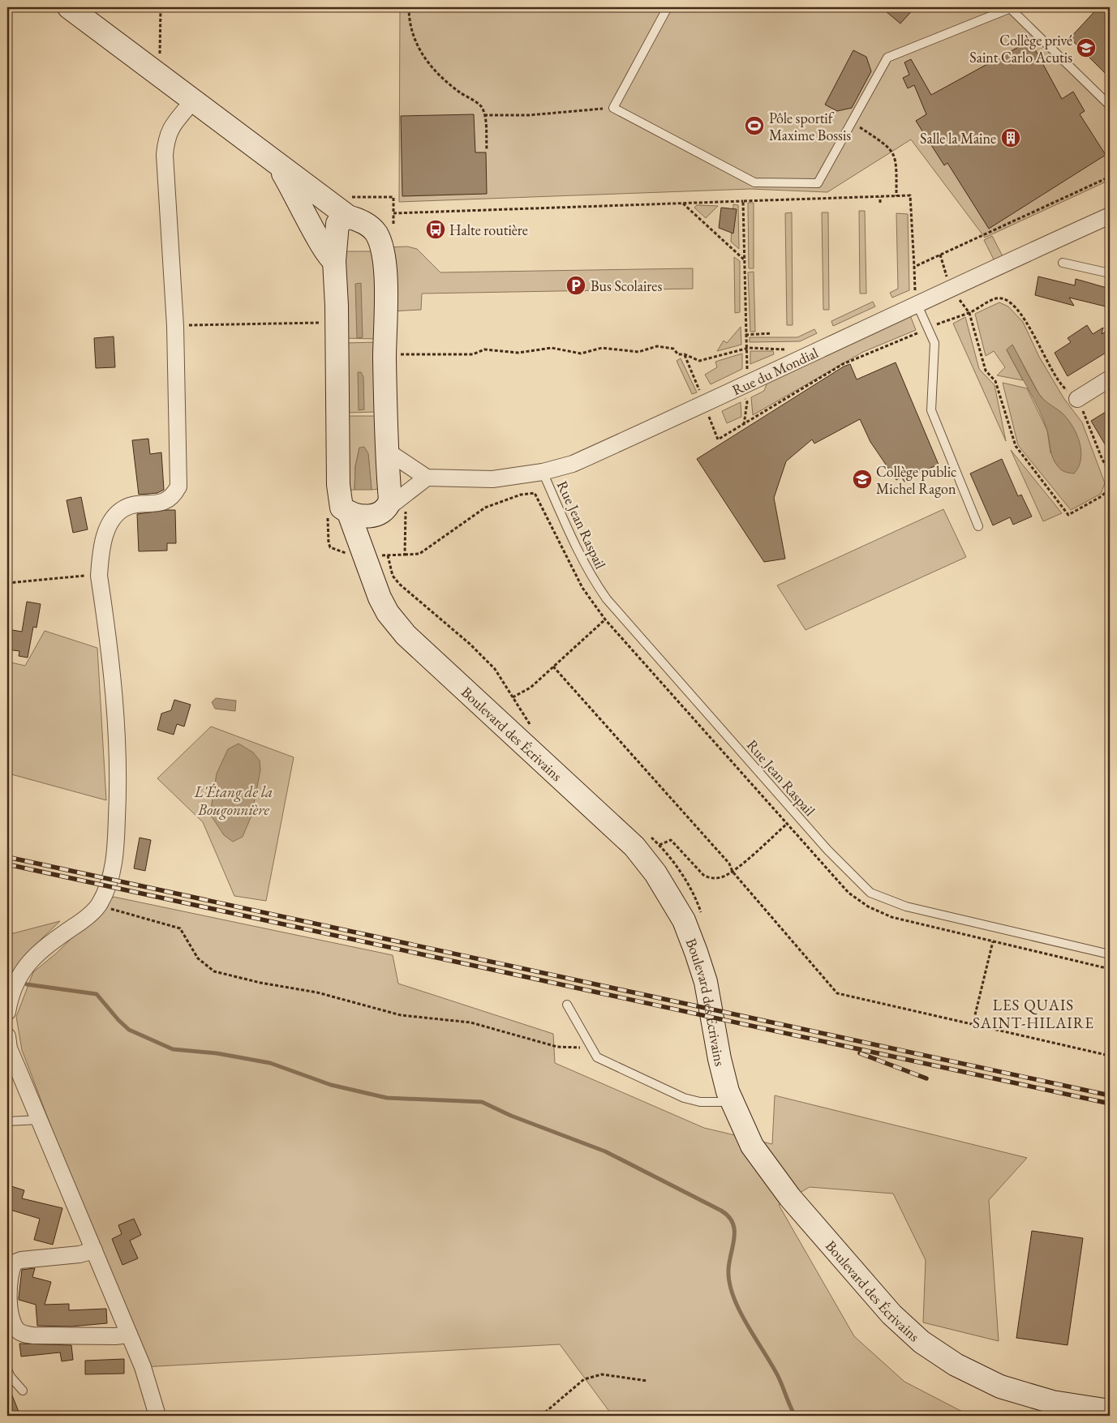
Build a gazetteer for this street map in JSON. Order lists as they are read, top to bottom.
{
  "streets": {
    "main road": ["Boulevard des Écrivains"],
    "street": ["Rue du Mondial"],
    "lane": ["Rue Jean Raspail"]
  },
  "crossings": [
    ["Rue du Mondial", "Rue Jean Raspail"]
  ],
  "districts": ["LES QUAIS SAINT-HILAIRE"],
  "water": ["L'Étang de la Bougonnière"],
  "places": {
    "school or university": ["Collège privé Saint Carlo Acutis", "Collège public Michel Ragon"],
    "sports": ["Pôle sportif Maxime Bossis"],
    "building": ["Salle la Maine"],
    "bus stop": ["Halte routière"],
    "parking": ["Bus Scolaires"]
  }
}
